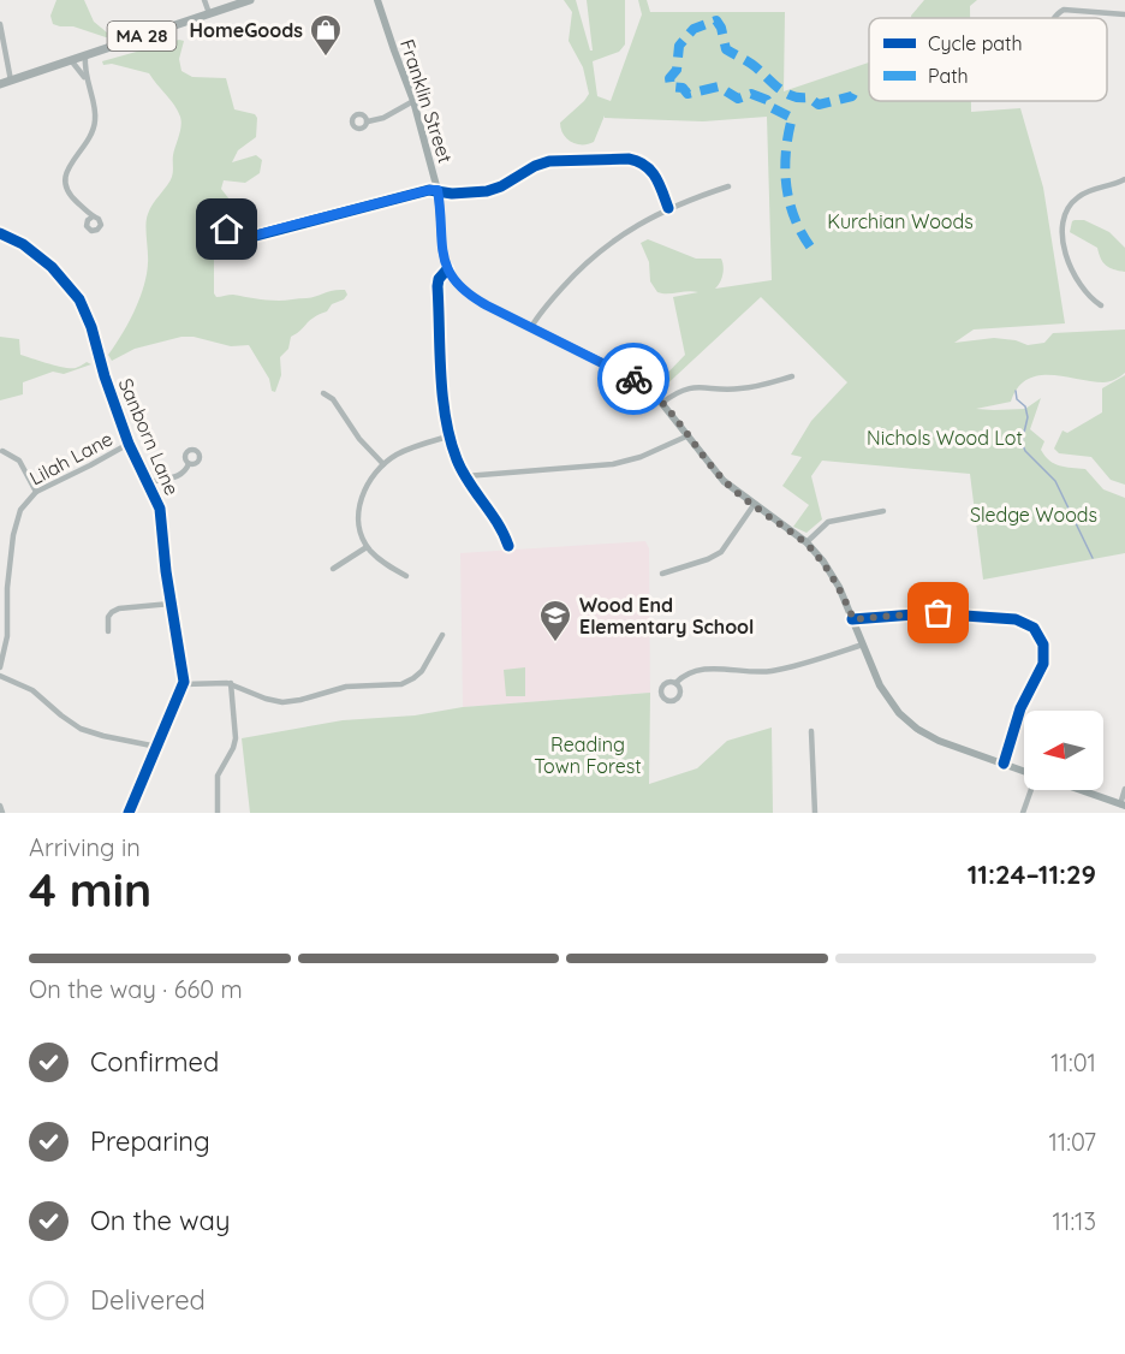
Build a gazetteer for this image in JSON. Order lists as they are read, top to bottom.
{
  "streets": {
    "main road": ["MA 28", "Franklin Street"],
    "street": ["Sanborn Lane", "Lilah Lane"]
  },
  "crossings": [
    ["Sanborn Lane", "Lilah Lane"]
  ],
  "parks": [
    "Kurchian Woods",
    "Nichols Wood Lot",
    "Sledge Woods",
    "Reading Town Forest"
  ],
  "places": {
    "shop": ["HomeGoods"],
    "school or university": ["Wood End Elementary School"]
  },
  "legend": ["Cycle path", "Path"],
  "north": "left",
  "page": {
    "heading": ["4 min", "Arriving in", "11:24–11:29"],
    "bar": "On the way · 660 m",
    "list": [
      ["Confirmed", "11:01"],
      ["Preparing", "11:07"],
      ["On the way", "11:13"],
      "Delivered"
    ]
  }
}
